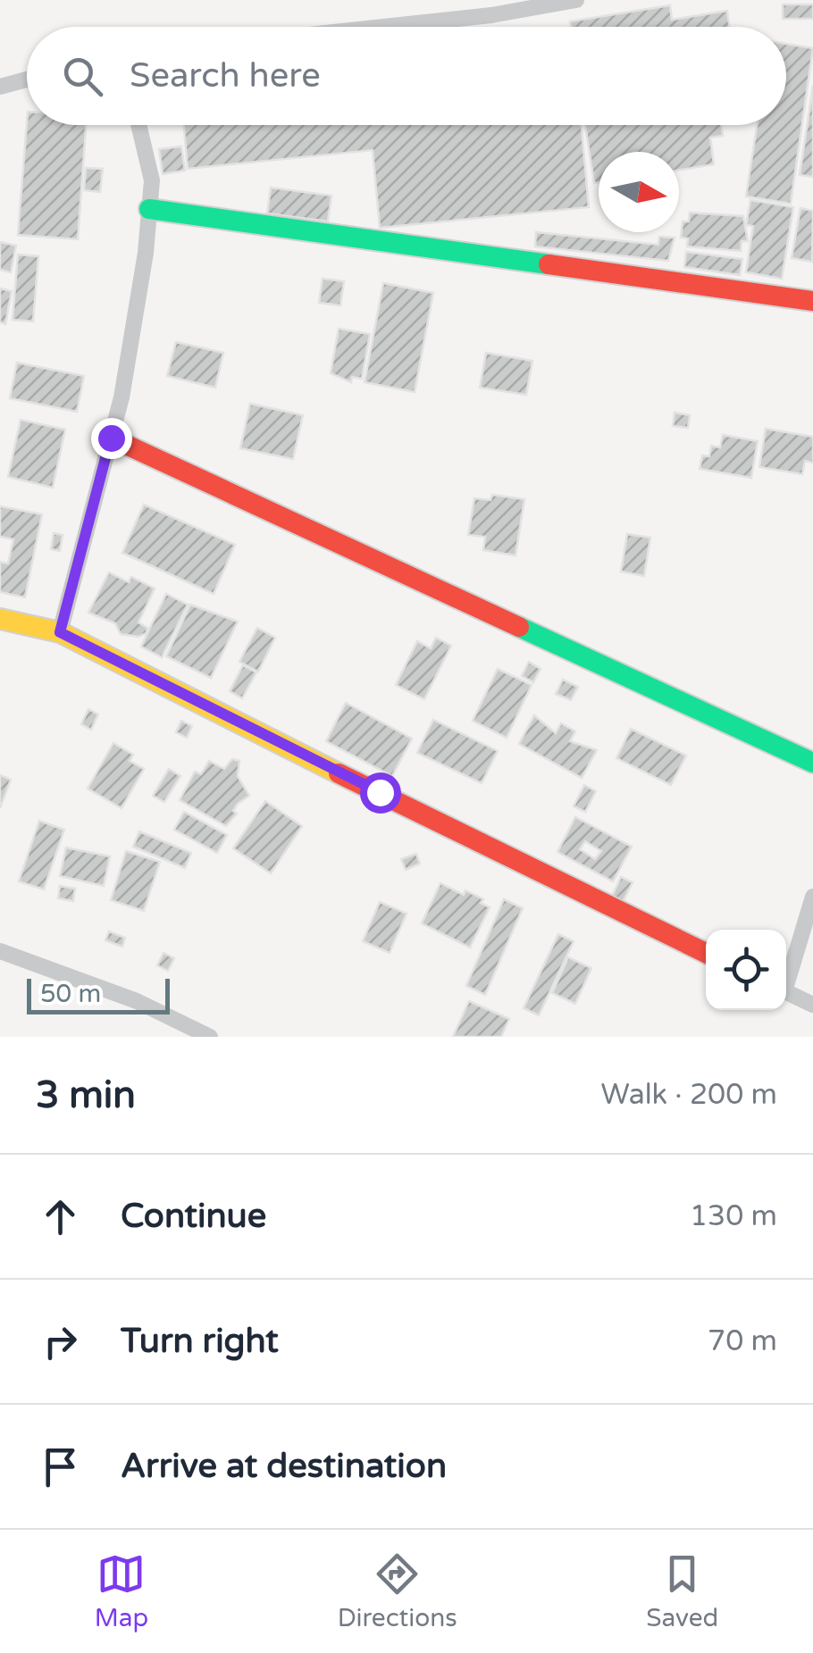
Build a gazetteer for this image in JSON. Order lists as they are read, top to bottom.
{
  "scale_bar": "50 m",
  "north": "right",
  "page": {
    "search": "Search here",
    "scale": "50 m",
    "heading": ["3 min", "Walk · 200 m"],
    "list": [
      ["Continue", "130 m"],
      ["Turn right", "70 m"],
      "Arrive at destination"
    ],
    "nav": ["Map", "Directions", "Saved"]
  }
}
